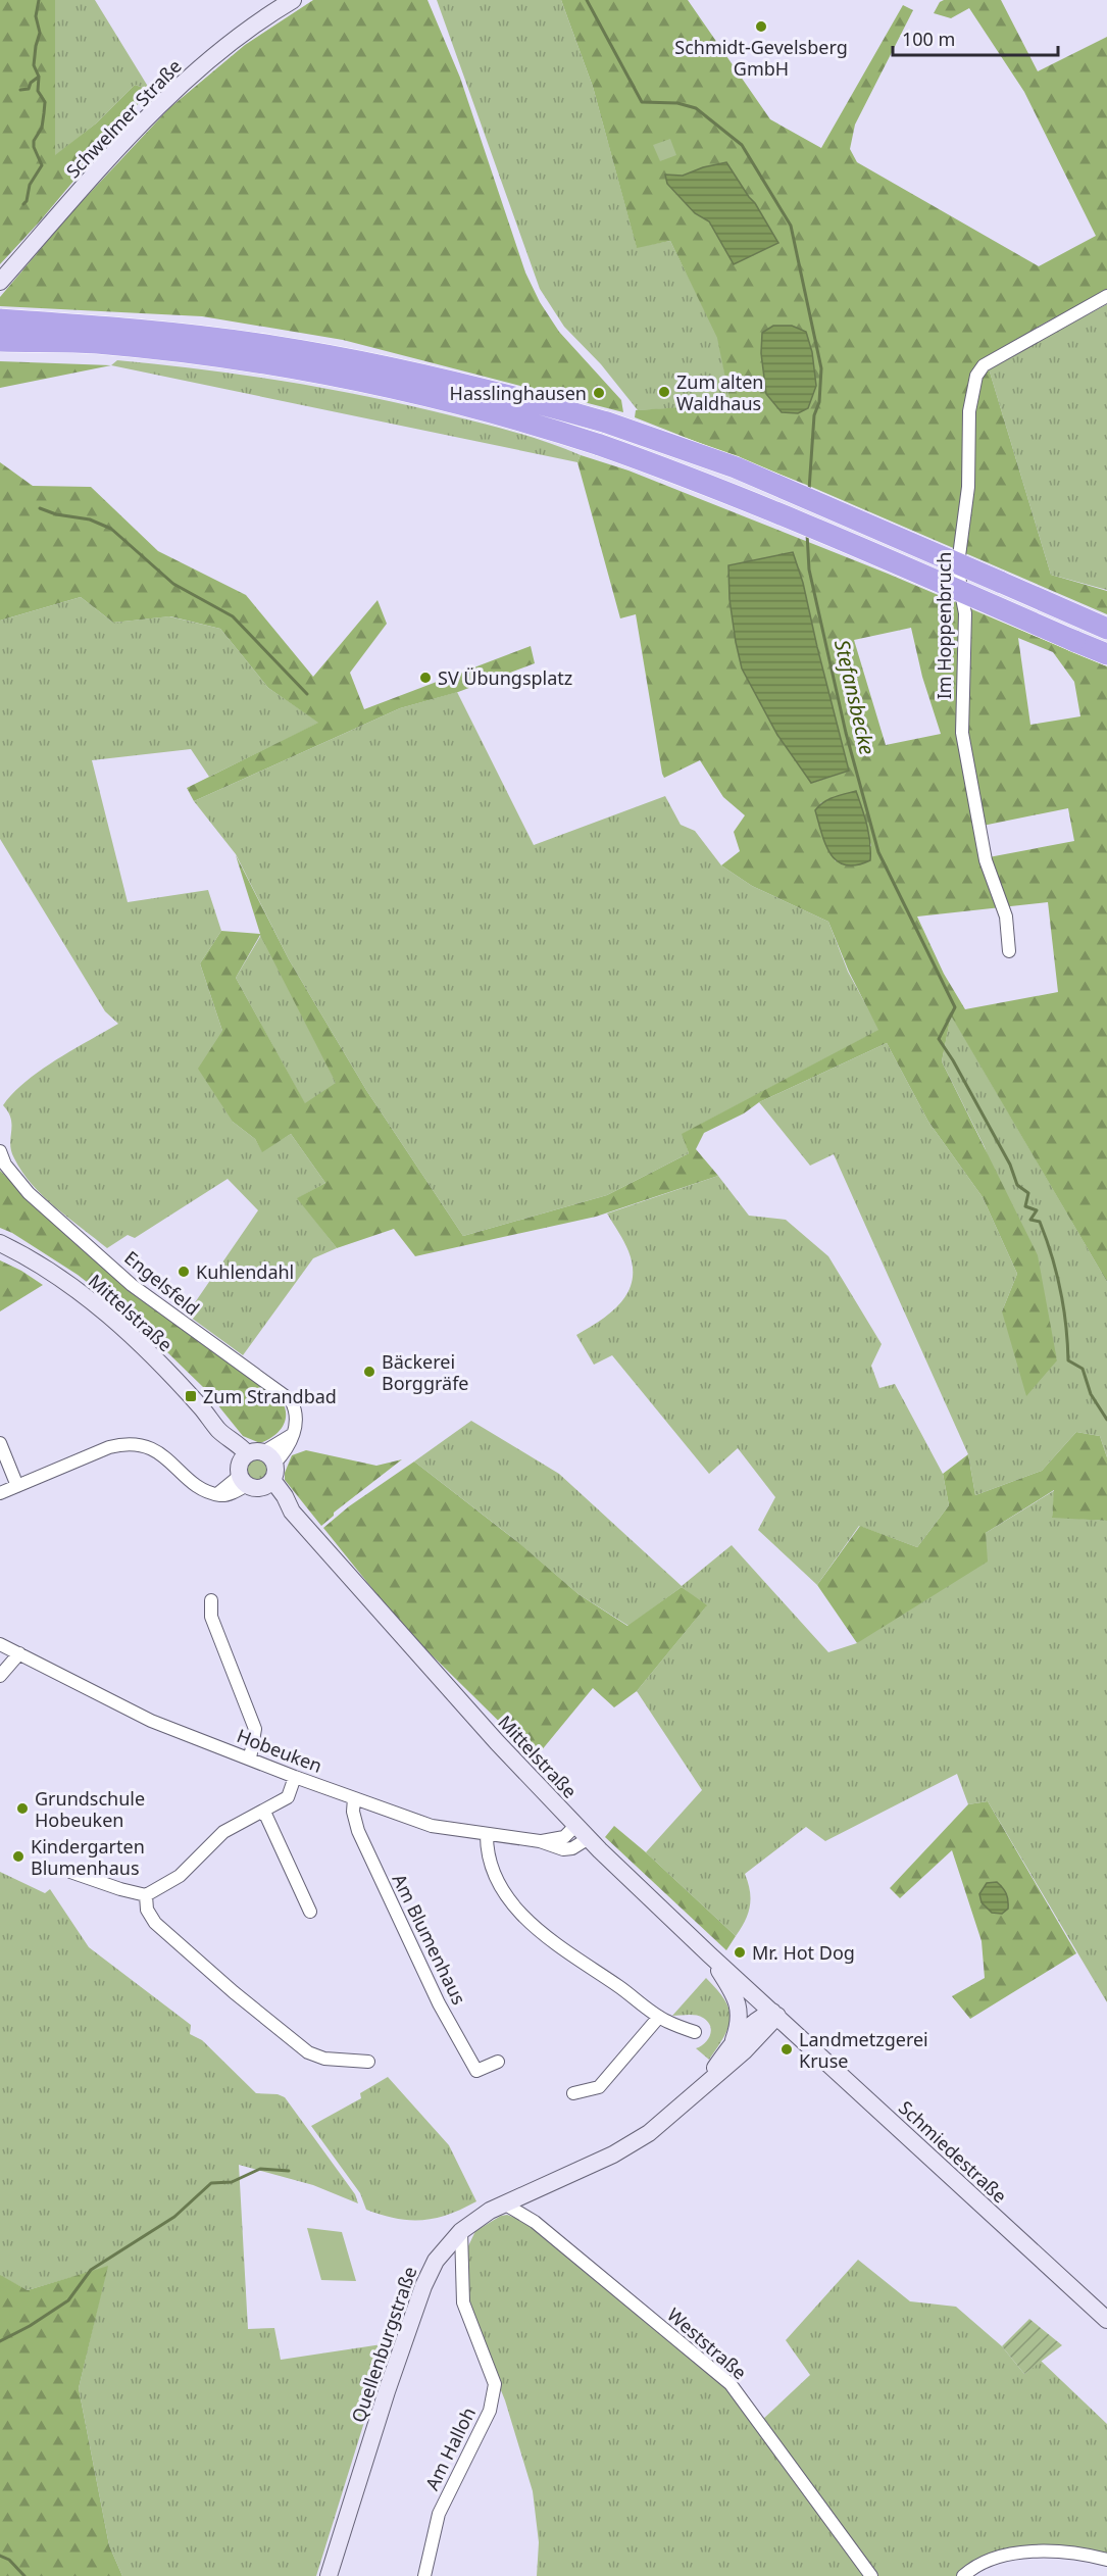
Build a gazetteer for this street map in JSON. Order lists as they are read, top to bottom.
{
  "streets": {
    "main road": [
      "Schwelmer Straße",
      "Mittelstraße",
      "Schmiedestraße",
      "Quellenburgstraße"
    ],
    "street": [
      "Im Hoppenbruch",
      "Engelsfeld",
      "Hobeuken",
      "Am Blumenhaus",
      "Weststraße",
      "Am Halloh"
    ]
  },
  "crossings": [
    ["Engelsfeld", "Mittelstraße"],
    ["Mittelstraße", "Hobeuken"],
    ["Mittelstraße", "Schmiedestraße"],
    ["Mittelstraße", "Quellenburgstraße"],
    ["Hobeuken", "Am Blumenhaus"],
    ["Schmiedestraße", "Quellenburgstraße"],
    ["Weststraße", "Quellenburgstraße"],
    ["Quellenburgstraße", "Am Halloh"]
  ],
  "water": ["Stefansbecke"],
  "places": {
    "other": [
      "Schmidt-Gevelsberg GmbH",
      "Zum alten Waldhaus",
      "Hasslinghausen",
      "SV Übungsplatz",
      "Kuhlendahl",
      "Bäckerei Borggräfe",
      "Grundschule Hobeuken",
      "Kindergarten Blumenhaus",
      "Mr. Hot Dog",
      "Landmetzgerei Kruse"
    ],
    "transit": ["Zum Strandbad"]
  },
  "scale_bar": "100 m"
}
